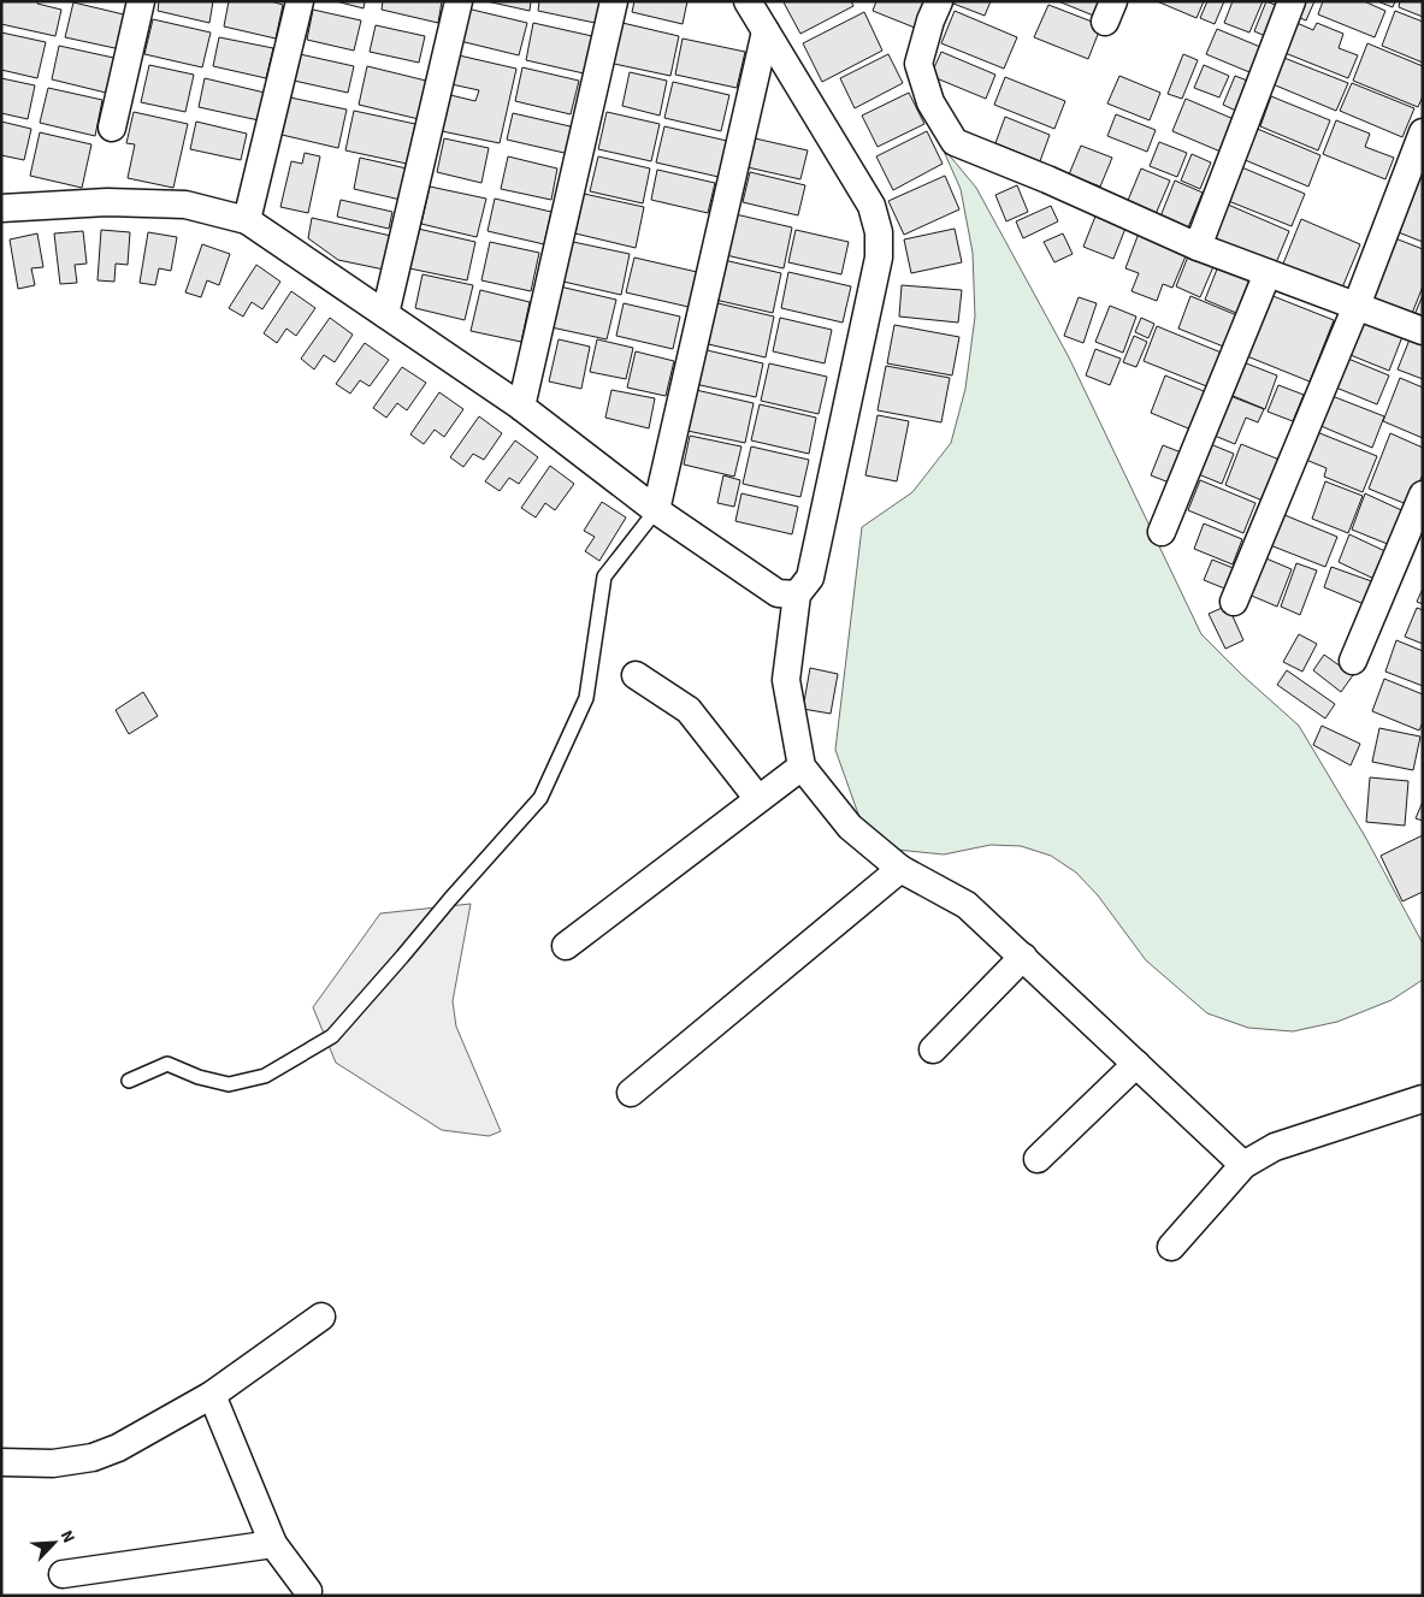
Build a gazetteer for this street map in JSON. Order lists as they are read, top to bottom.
{
  "north": "top right"
}
